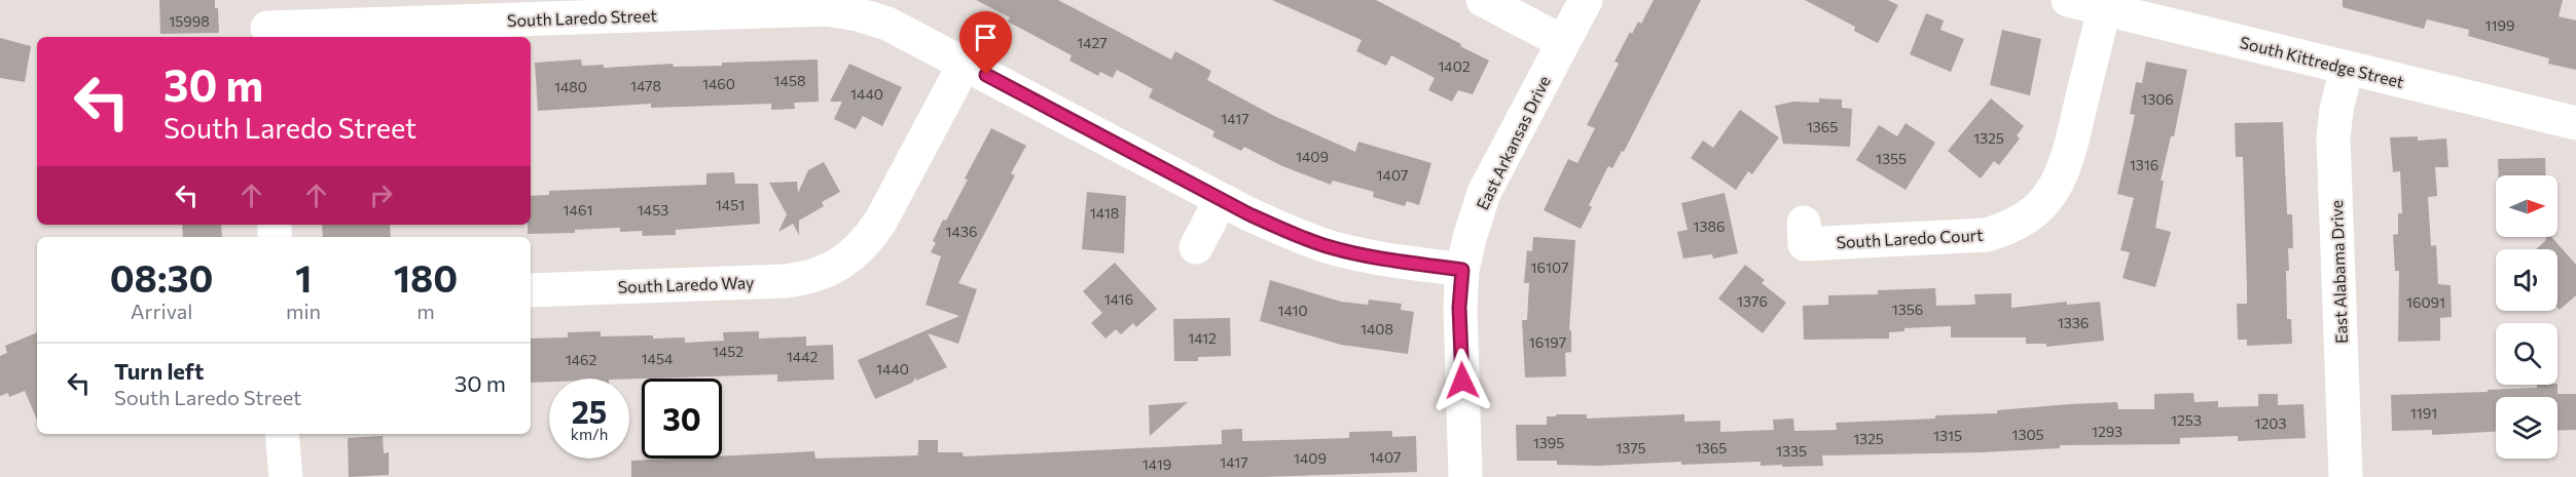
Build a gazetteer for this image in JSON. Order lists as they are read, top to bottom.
{
  "streets": {
    "street": [
      "South Laredo Street",
      "South Kittredge Street",
      "East Arkansas Drive",
      "South Laredo Court",
      "East Alabama Drive",
      "South Laredo Way"
    ]
  },
  "crossings": [
    ["South Laredo Street", "East Arkansas Drive"],
    ["South Laredo Street", "South Laredo Way"],
    ["South Kittredge Street", "South Laredo Court"],
    ["South Kittredge Street", "East Alabama Drive"]
  ],
  "house_numbers": [
    "15998",
    "1199",
    "1427",
    "1402",
    "1458",
    "1460",
    "1478",
    "1480",
    "1440",
    "1306",
    "1417",
    "1365",
    "1325",
    "1409",
    "1355",
    "1316",
    "1407",
    "1451",
    "1461",
    "1453",
    "1418",
    "1386",
    "1436",
    "16107",
    "1416",
    "1376",
    "16091",
    "1356",
    "1410",
    "1336",
    "1408",
    "1412",
    "16197",
    "1452",
    "1442",
    "1454",
    "1462",
    "1440",
    "1191",
    "1253",
    "1203",
    "1293",
    "1305",
    "1315",
    "1325",
    "1395",
    "1375",
    "1365",
    "1335",
    "1407",
    "1409",
    "1417",
    "1419"
  ],
  "north": "right",
  "page": {
    "turn": ["30 m", "South Laredo Street"],
    "eta": [
      "08:30",
      "Arrival",
      "1",
      "min",
      "180",
      "m"
    ],
    "list": [
      {
        "name": "Turn left",
        "note": "South Laredo Street",
        "value": "30 m"
      }
    ],
    "speed": "25 km/h",
    "limit": "30"
  }
}
